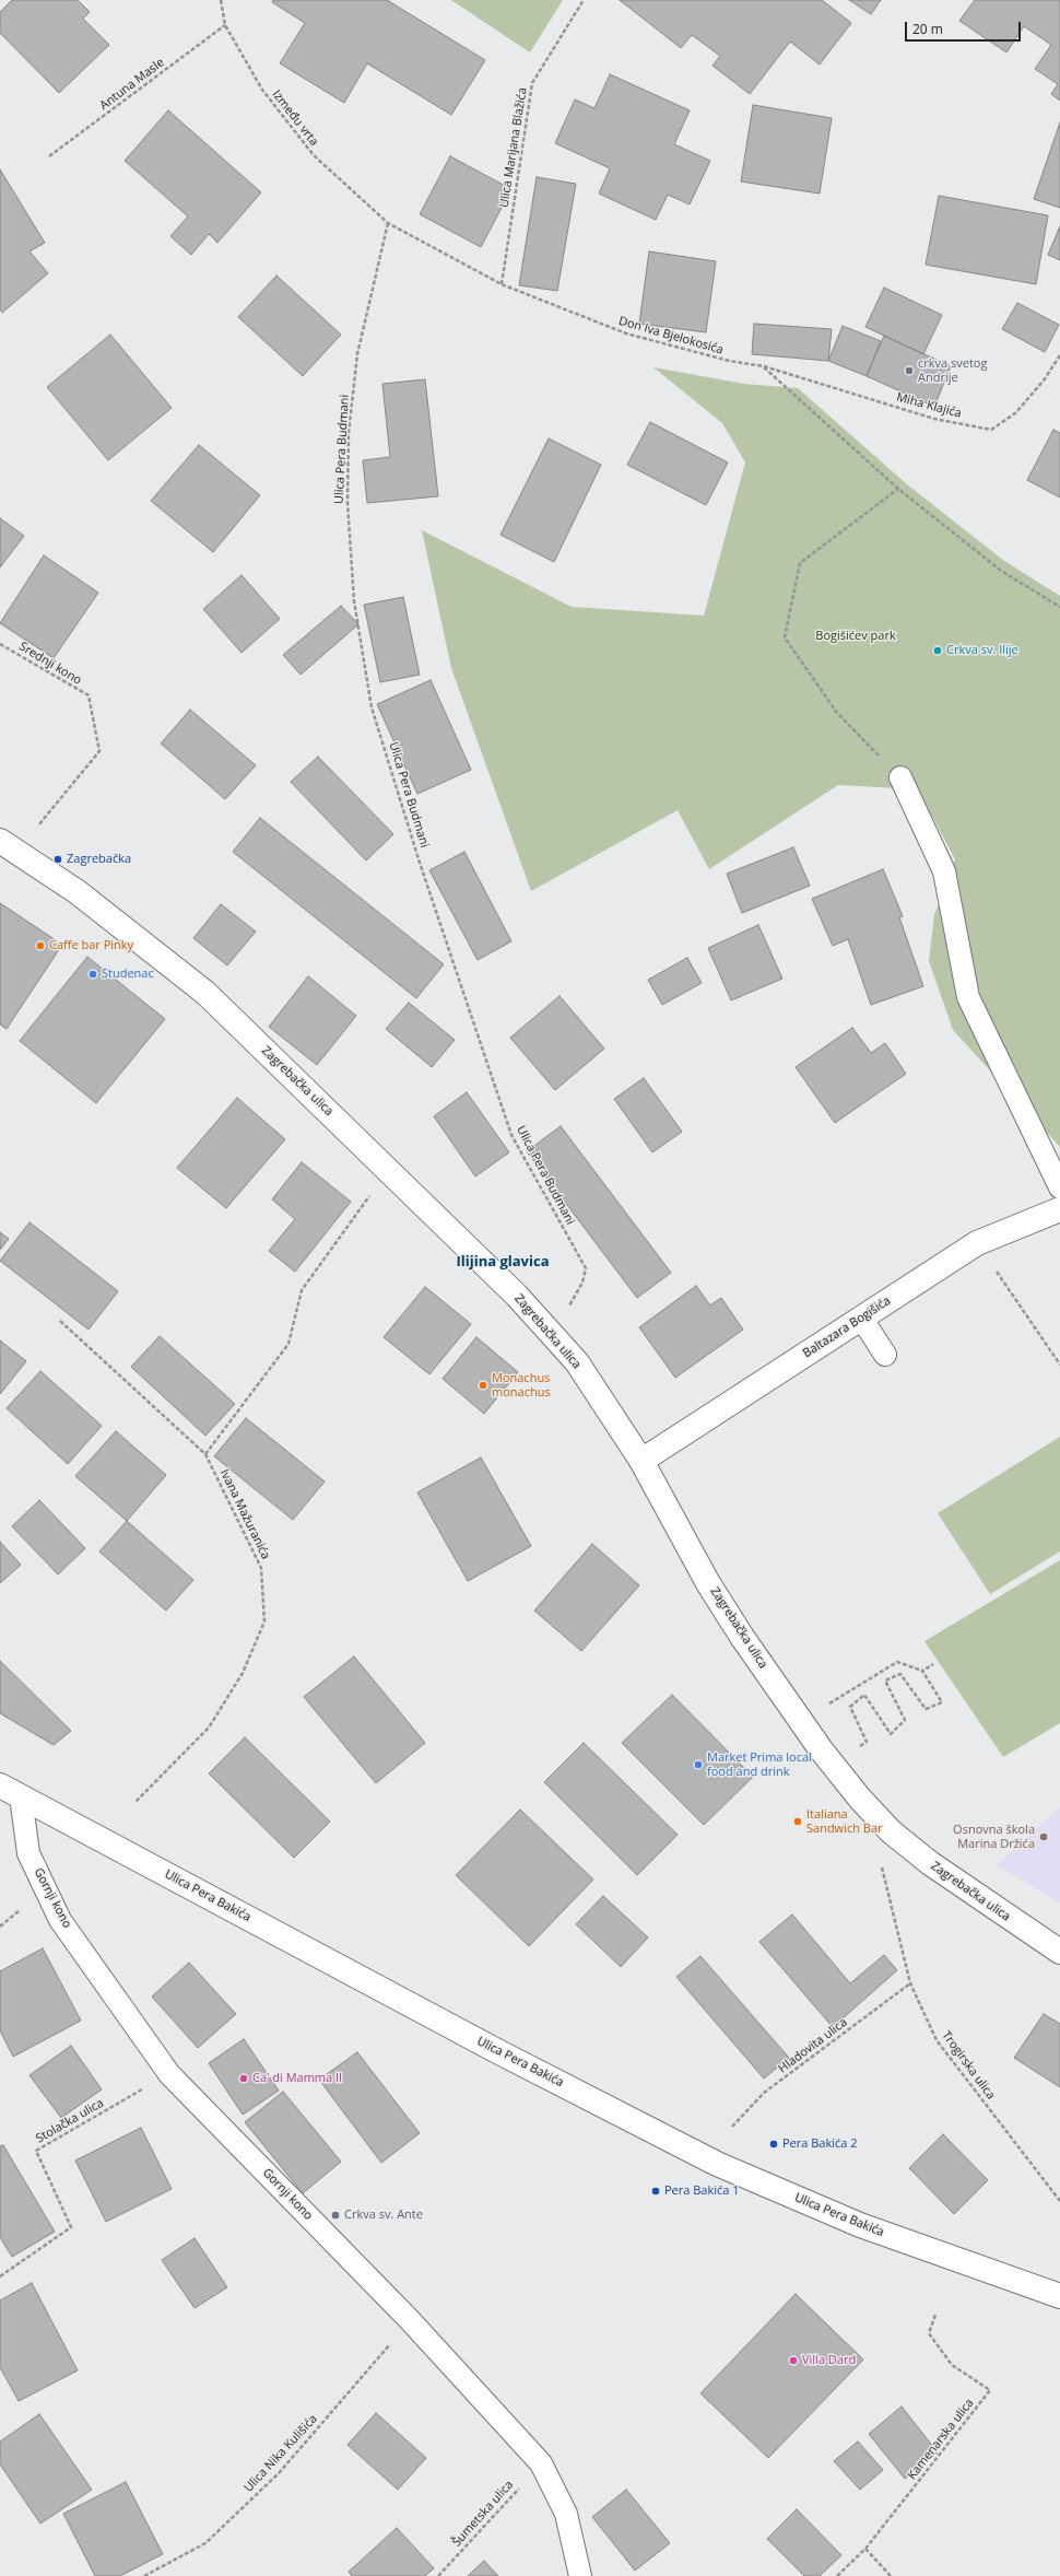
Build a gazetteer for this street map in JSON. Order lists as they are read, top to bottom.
{
  "streets": {
    "street": ["Zagrebačka ulica", "Baltazara Bogišića", "Ulica Pera Bakića"],
    "lane": ["Gornji kono"],
    "path": [
      "Antuna Masle",
      "Između vrta",
      "Ulica Marijana Blažića",
      "Don Iva Bjelokosića",
      "Miha Klajića",
      "Ulica Pera Budmani",
      "Srednji kono",
      "Ivana Mažuranića",
      "Hladovita ulica",
      "Trogirska ulica",
      "Stolačka ulica",
      "Kamenarska ulica",
      "Ulica Nika Kulišića",
      "Šumetska ulica"
    ]
  },
  "crossings": [
    ["Antuna Masle", "Između vrta"],
    ["Između vrta", "Ulica Marijana Blažića"],
    ["Između vrta", "Don Iva Bjelokosića"],
    ["Između vrta", "Ulica Pera Budmani"],
    ["Ulica Marijana Blažića", "Don Iva Bjelokosića"],
    ["Don Iva Bjelokosića", "Miha Klajića"],
    ["Ulica Pera Budmani", "Zagrebačka ulica"],
    ["Srednji kono", "Zagrebačka ulica"],
    ["Zagrebačka ulica", "Baltazara Bogišića"],
    ["Ulica Pera Bakića", "Gornji kono"],
    ["Gornji kono", "Stolačka ulica"],
    ["Gornji kono", "Ulica Nika Kulišića"],
    ["Gornji kono", "Šumetska ulica"],
    ["Hladovita ulica", "Trogirska ulica"]
  ],
  "districts": ["Ilijina glavica"],
  "parks": ["Bogišićev park"],
  "places": [
    "crkva svetog Andrije",
    "Crkva sv. Ilije",
    "Zagrebačka",
    "Caffe bar Pinky",
    "Studenac",
    "Monachus monachus",
    "Market Prima local food and drink",
    "Italiana Sandwich Bar",
    "Osnovna škola Marina Držića",
    "Ca' di Mamma II",
    "Pera Bakića 2",
    "Pera Bakića 1",
    "Crkva sv. Ante",
    "Villa Dard"
  ],
  "scale_bar": "20 m"
}
